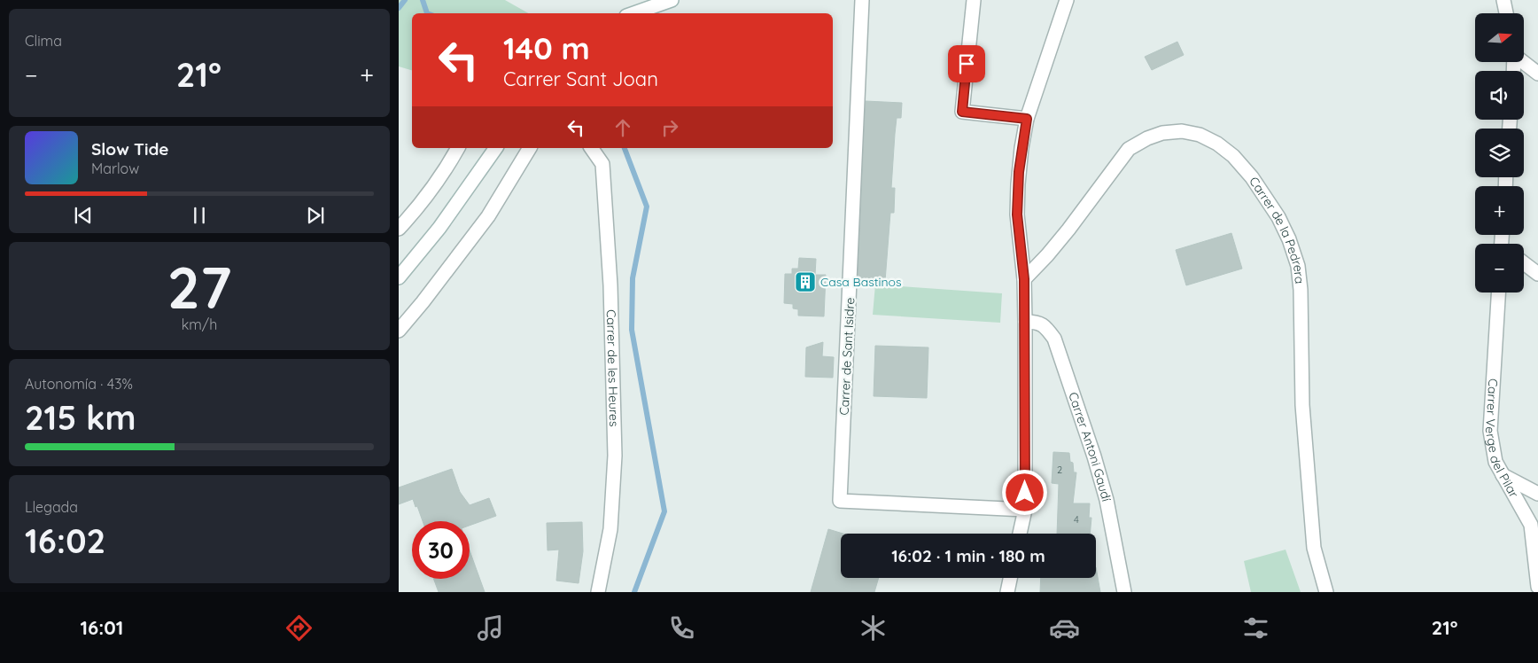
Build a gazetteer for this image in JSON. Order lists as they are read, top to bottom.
{
  "streets": {
    "street": [
      "Carrer de la Pedrera",
      "Carrer de Sant Isidre",
      "Carrer de les Heures",
      "Carrer Verge del Pilar",
      "Carrer Antoni Gaudí"
    ]
  },
  "places": {
    "building": ["Casa Bastinos"]
  },
  "house_numbers": ["2", "4"],
  "north": "right",
  "page": {
    "tile": [
      "Clima",
      ["27", "km/h"],
      ["Autonomía · 43%", "215 km"],
      ["Llegada", "16:02"]
    ],
    "map_buttons": ["+", "−"],
    "turn": ["140 m", "Carrer Sant Joan"],
    "heat": ["−", "21°", "+"],
    "song": ["Slow Tide", "Marlow"],
    "limit": "30",
    "trip": "16:02 · 1 min · 180 m",
    "tabs": ["16:01", "21°"]
  }
}
